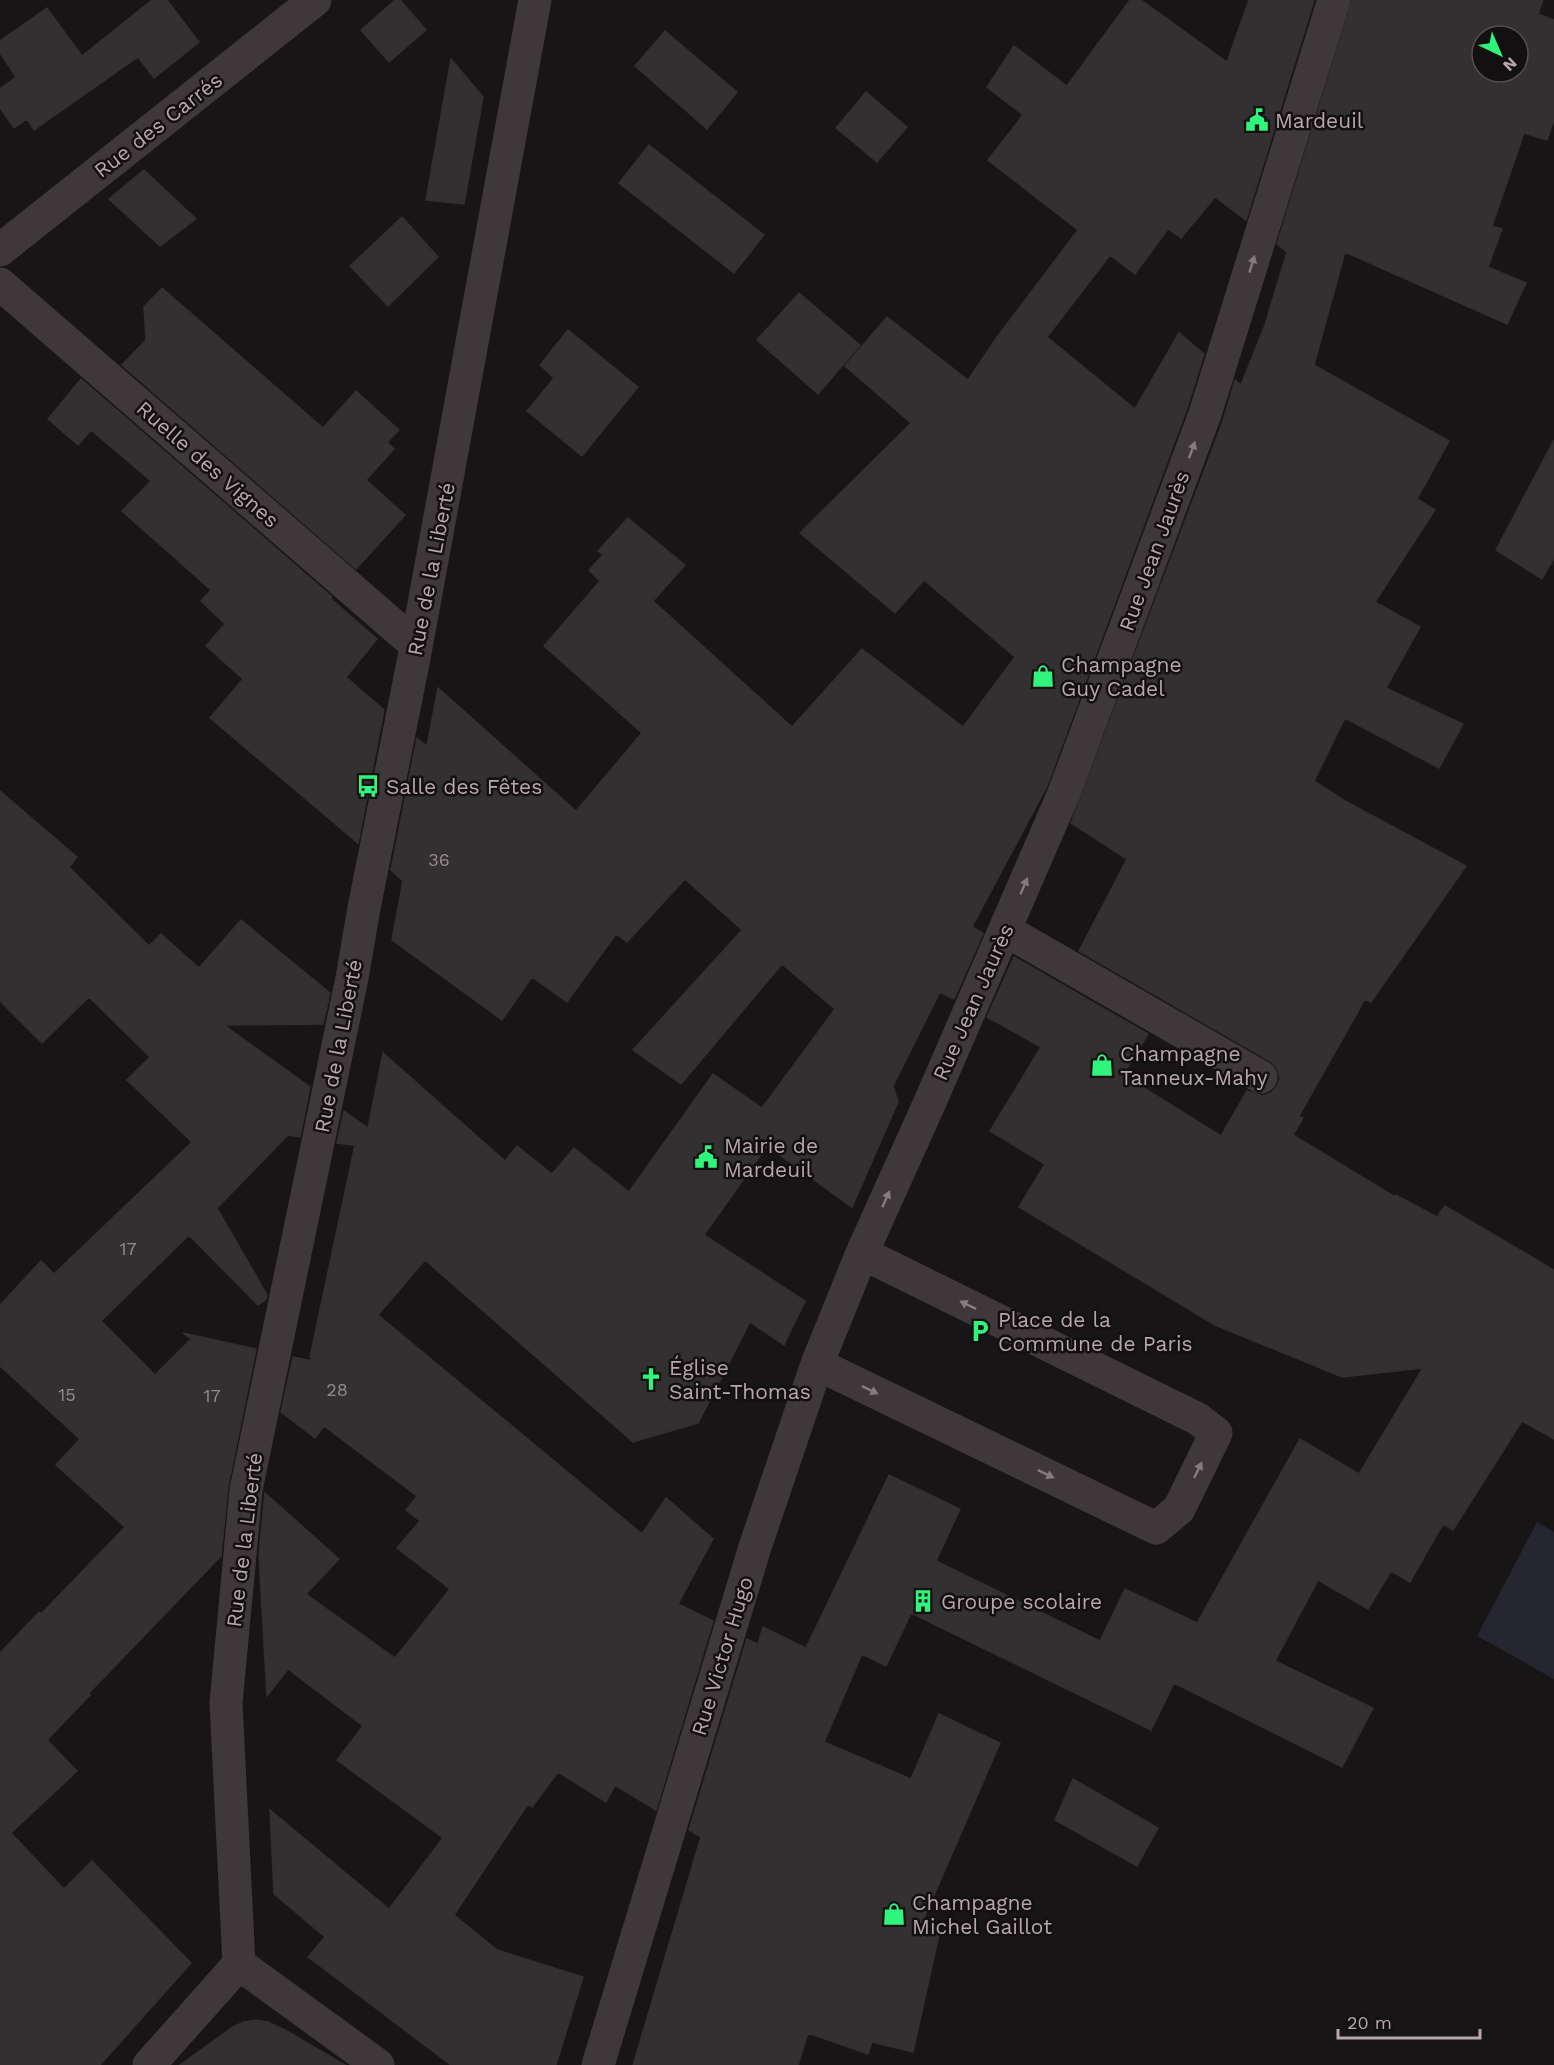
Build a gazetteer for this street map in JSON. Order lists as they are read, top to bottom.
{
  "streets": {
    "street": [
      "Rue des Carrés",
      "Ruelle des Vignes",
      "Rue Jean Jaurès",
      "Rue de la Liberté",
      "Rue Victor Hugo"
    ]
  },
  "crossings": [
    ["Ruelle des Vignes", "Rue de la Liberté"],
    ["Rue Jean Jaurès", "Rue Victor Hugo"]
  ],
  "one_way": ["Rue Jean Jaurès"],
  "places": {
    "public building": ["Mardeuil", "Mairie de Mardeuil"],
    "shop": ["Champagne Guy Cadel", "Champagne Tanneux-Mahy", "Champagne Michel Gaillot"],
    "bus stop": ["Salle des Fêtes"],
    "parking": ["Place de la Commune de Paris"],
    "church": ["Église Saint-Thomas"],
    "building": ["Groupe scolaire"]
  },
  "house_numbers": [
    "36",
    "17",
    "28",
    "15",
    "17"
  ],
  "scale_bar": "20 m",
  "north": "bottom right"
}
